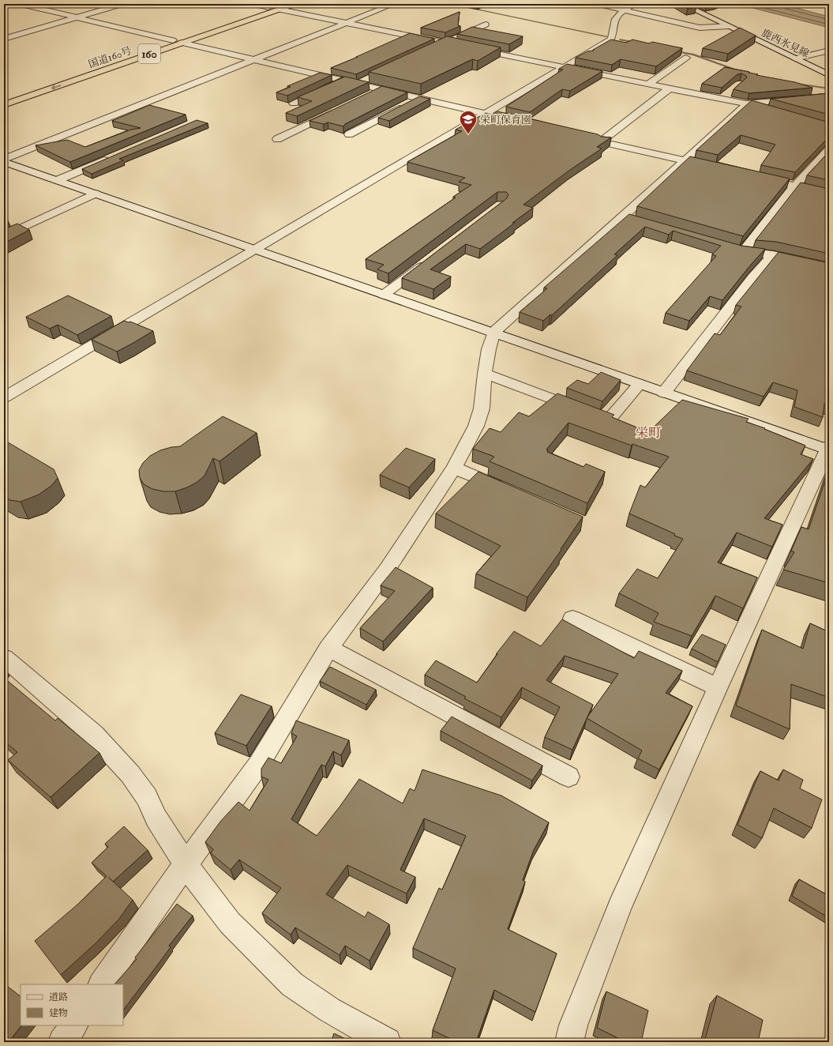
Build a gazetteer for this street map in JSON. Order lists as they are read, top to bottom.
{
  "streets": {
    "highway": ["160", "国道160号"],
    "street": ["鹿西氷見線"]
  },
  "districts": ["栄町"],
  "places": {
    "school or university": ["栄町保育園"]
  },
  "legend": ["道路", "建物"]
}
